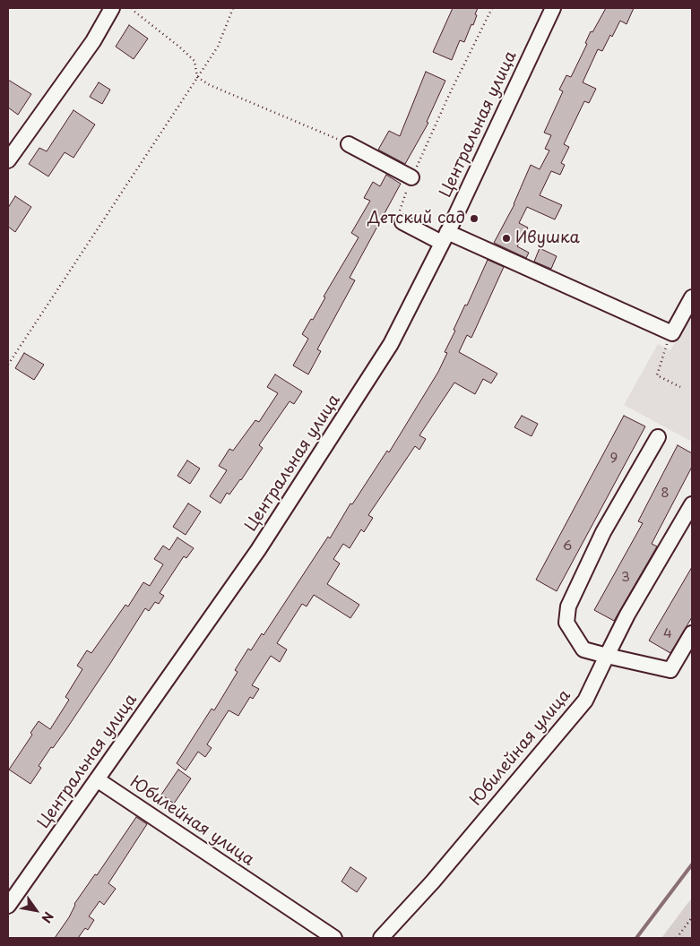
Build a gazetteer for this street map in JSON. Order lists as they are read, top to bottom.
{
  "streets": {
    "street": ["Центральная улица", "Юбилейная улица"]
  },
  "crossings": [
    ["Центральная улица", "Юбилейная улица"]
  ],
  "places": ["Детский сад", "Ивушка"],
  "house_numbers": [
    "9",
    "8",
    "6",
    "3",
    "4"
  ],
  "north": "bottom right"
}
